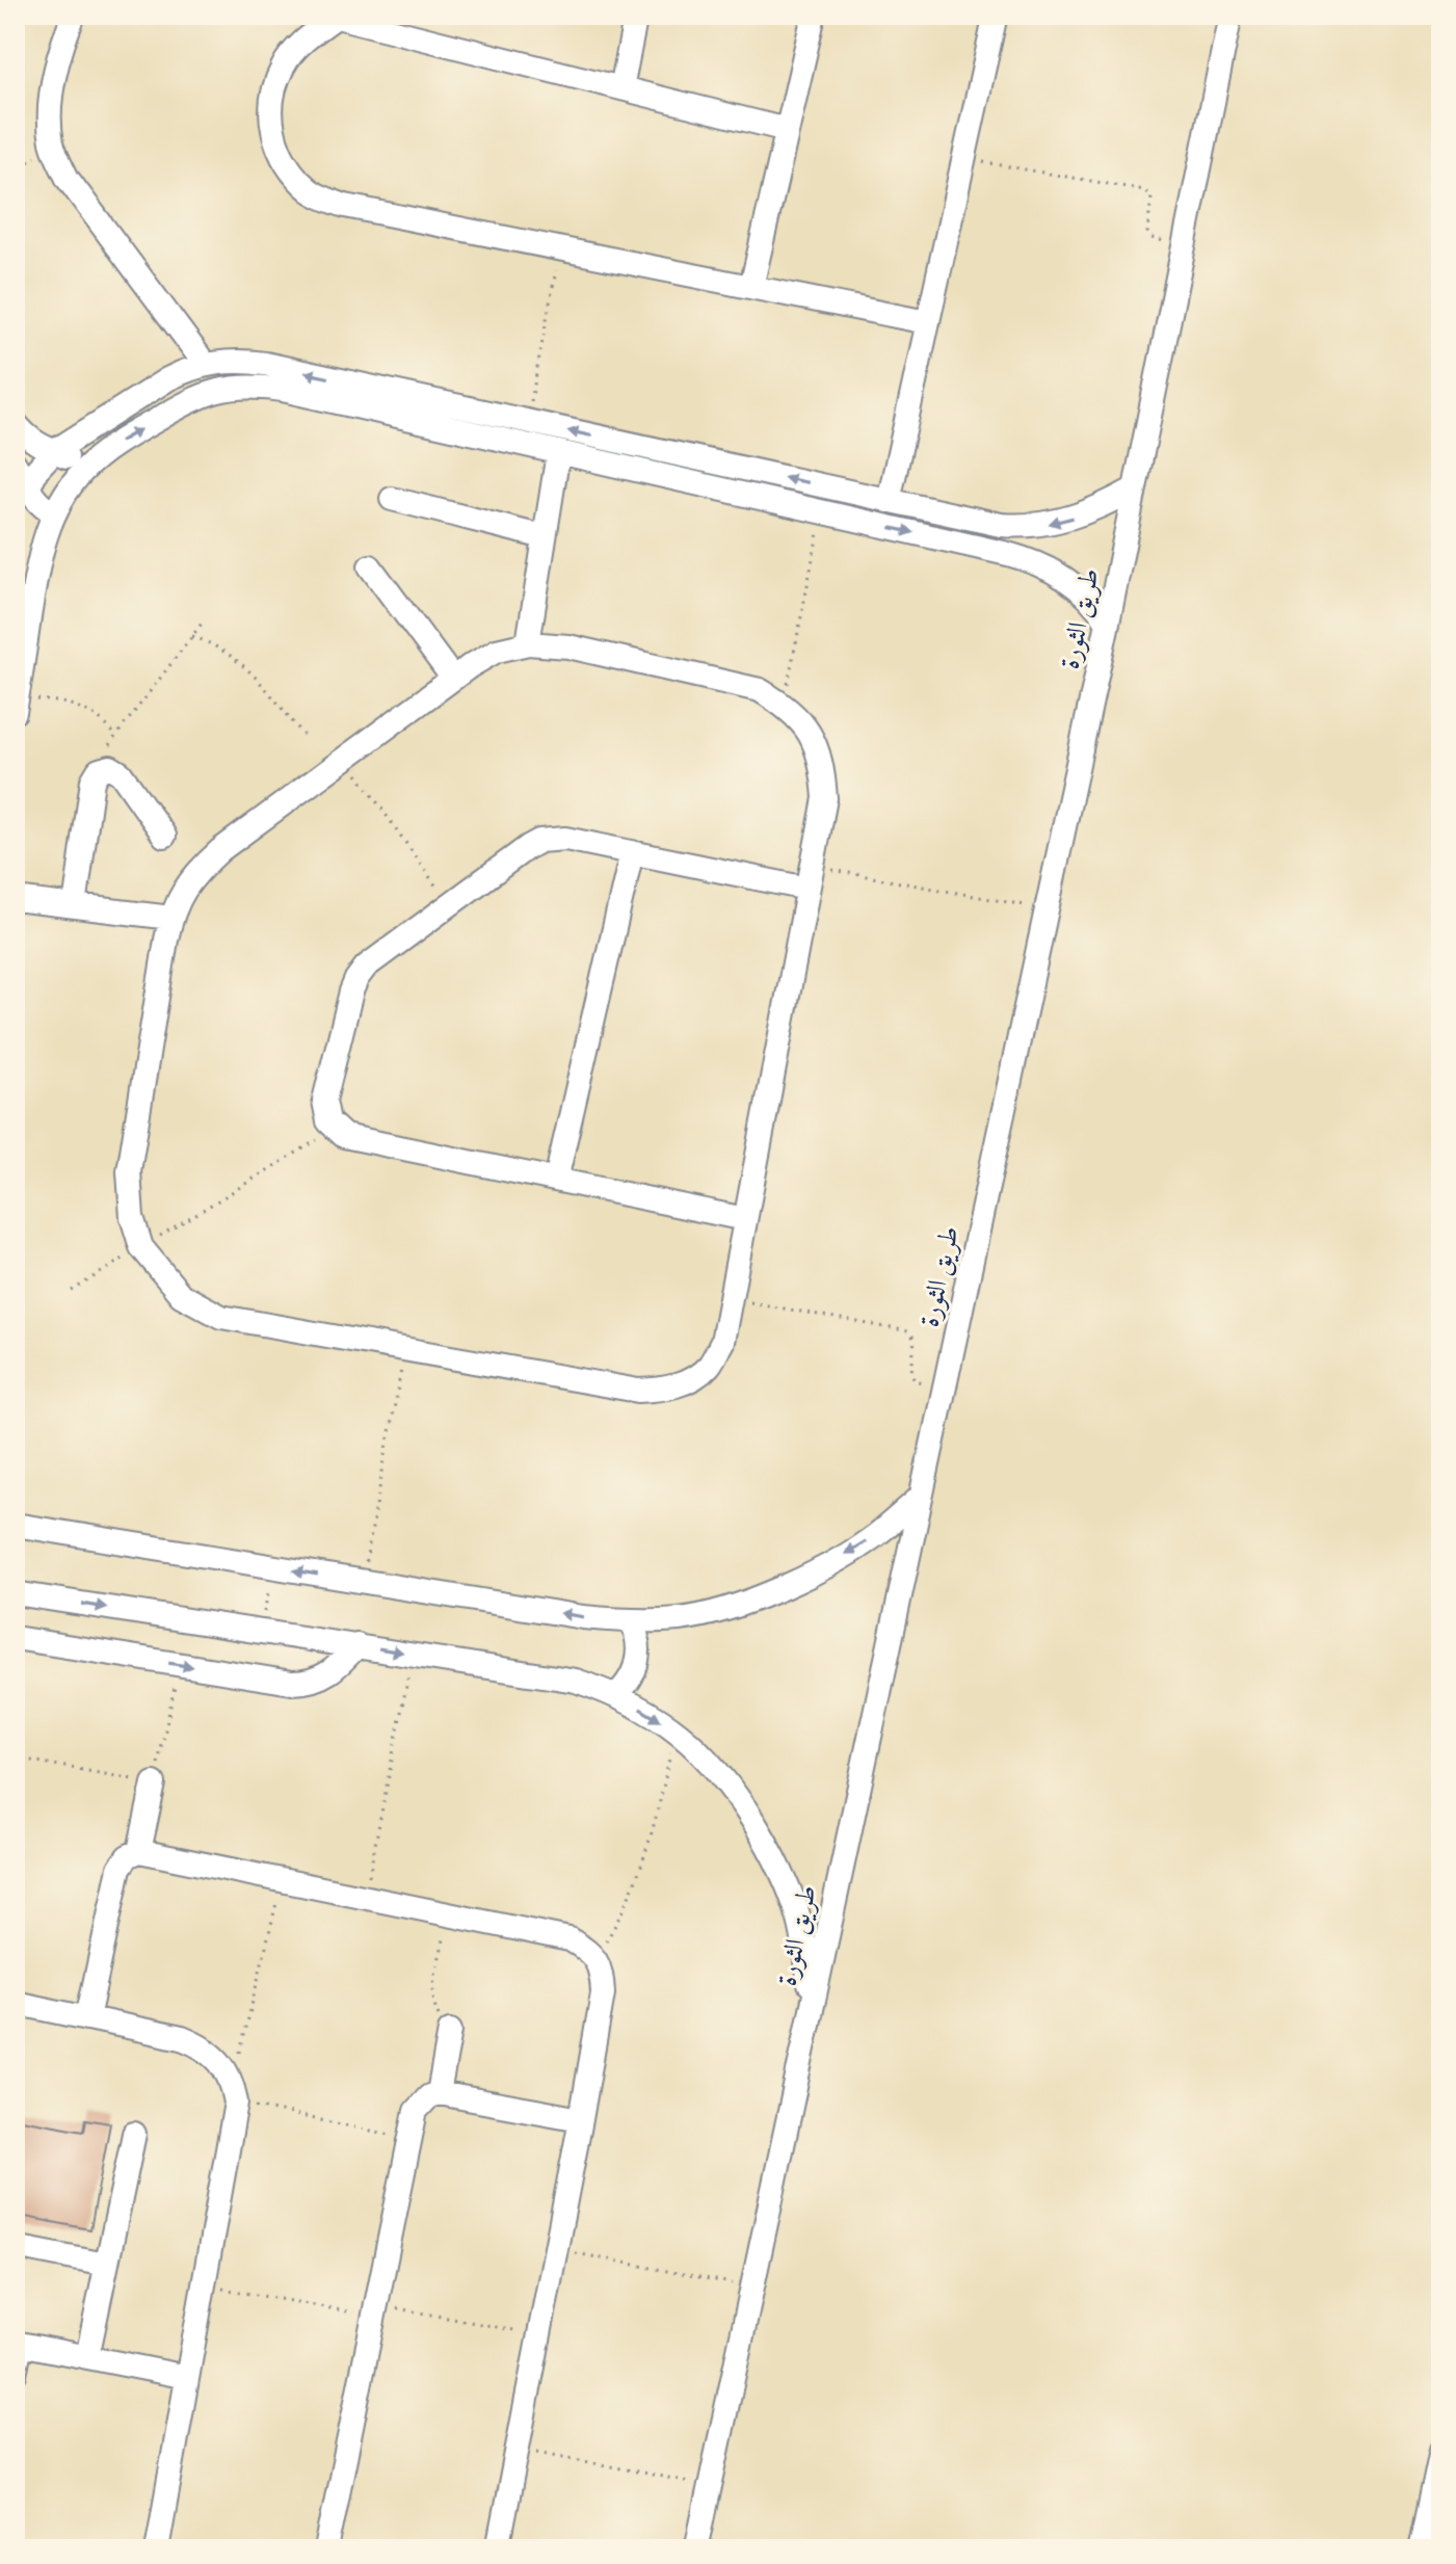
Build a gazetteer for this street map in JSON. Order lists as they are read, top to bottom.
{
  "streets": {
    "street": ["طريق الثورة"]
  }
}
